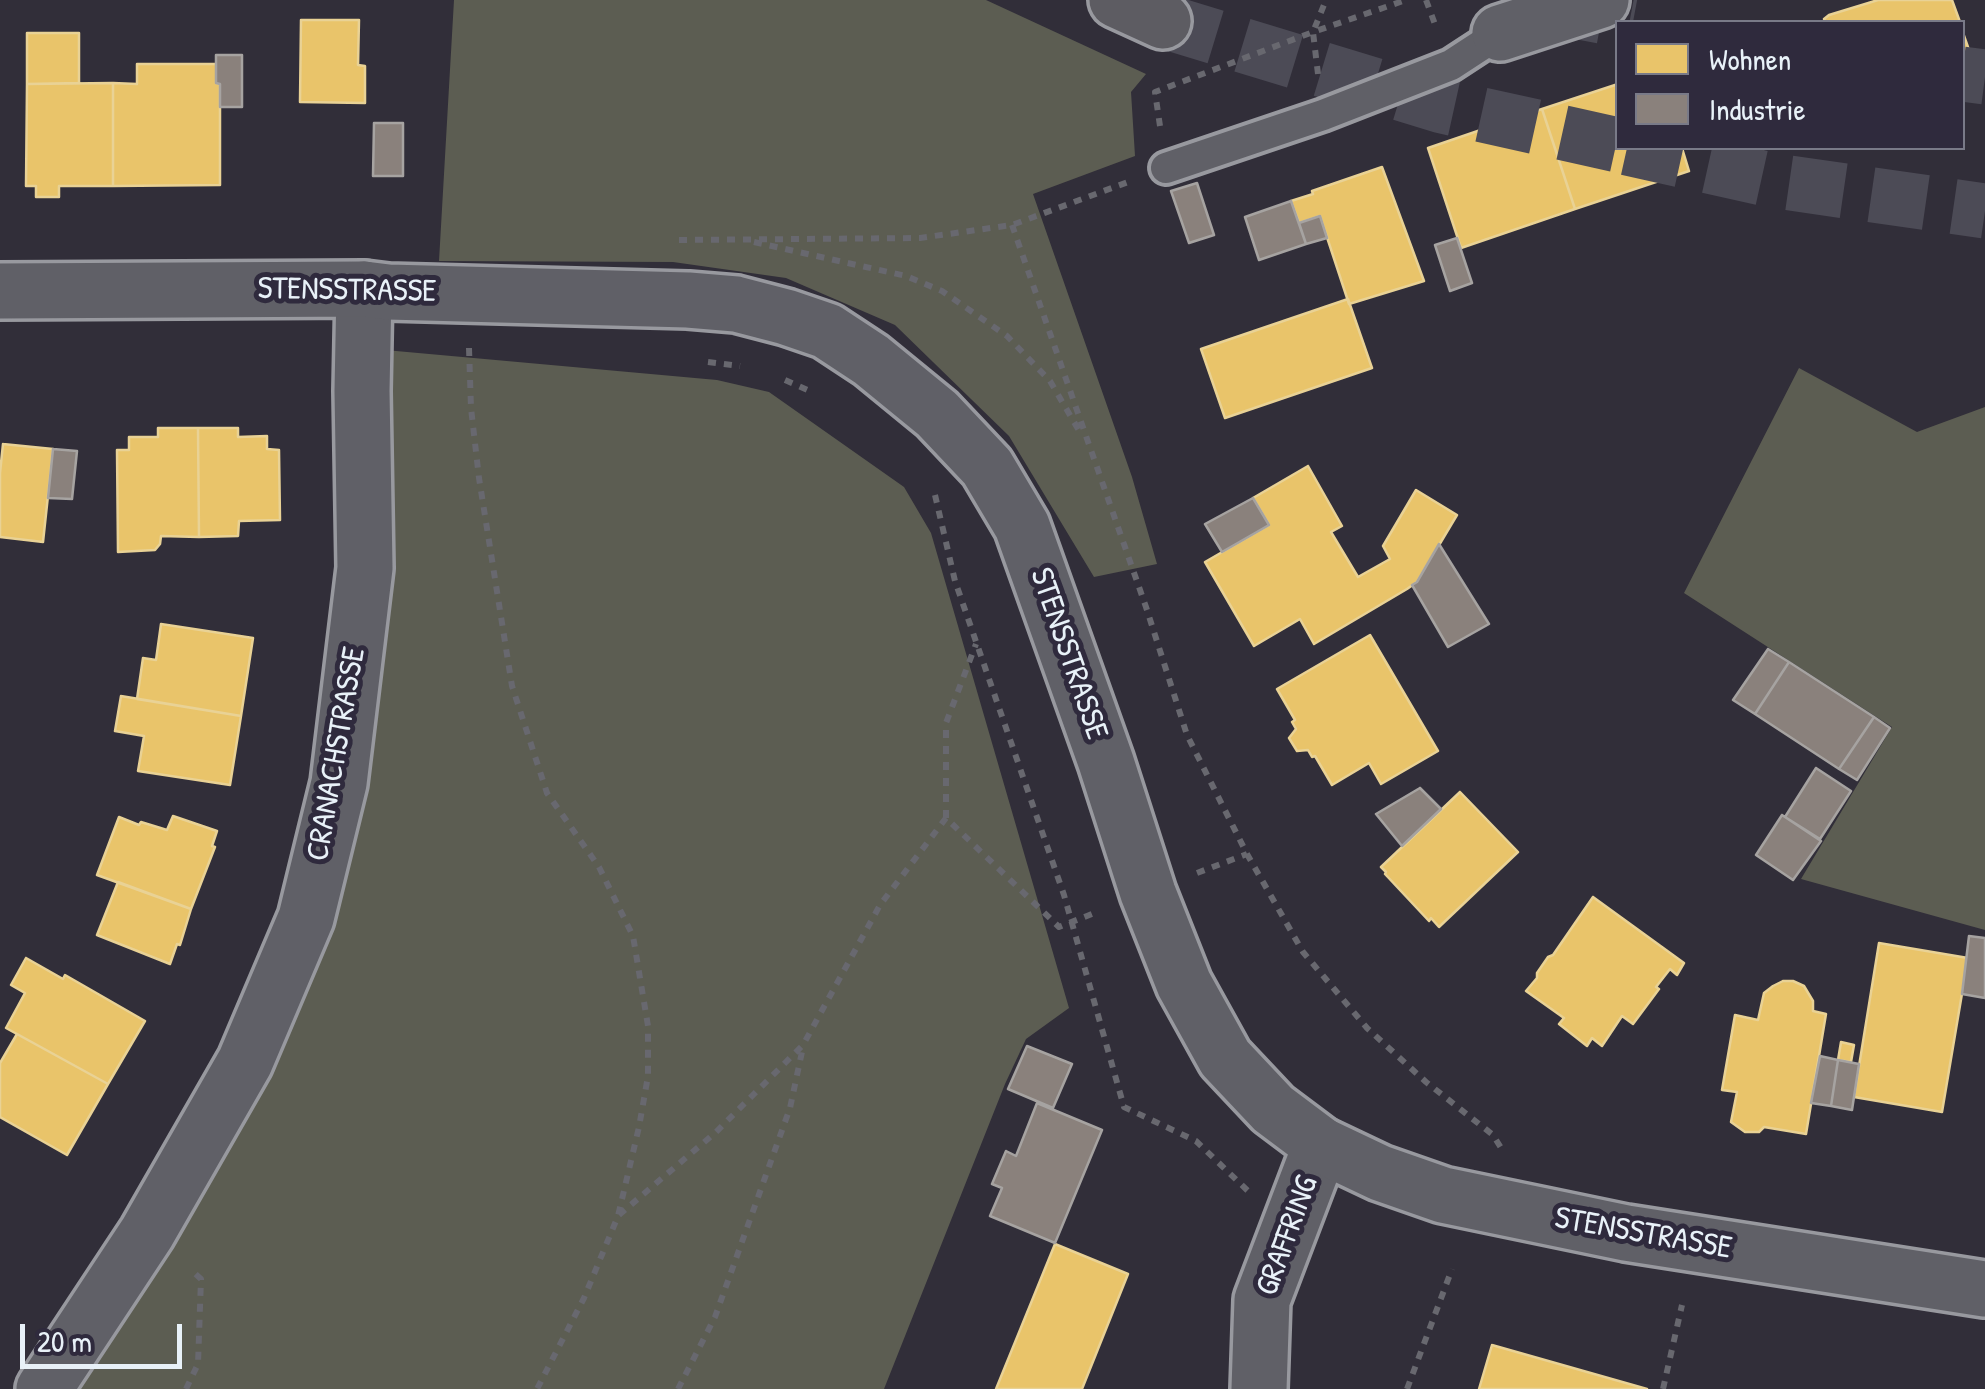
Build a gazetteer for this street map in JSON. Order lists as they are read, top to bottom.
{
  "streets": {
    "street": ["STENSSTRASSE", "CRANACHSTRASSE", "GRAFFRING"]
  },
  "crossings": [
    ["STENSSTRASSE", "CRANACHSTRASSE"],
    ["STENSSTRASSE", "GRAFFRING"]
  ],
  "legend": ["Wohnen", "Industrie"],
  "scale_bar": "20 m"
}
